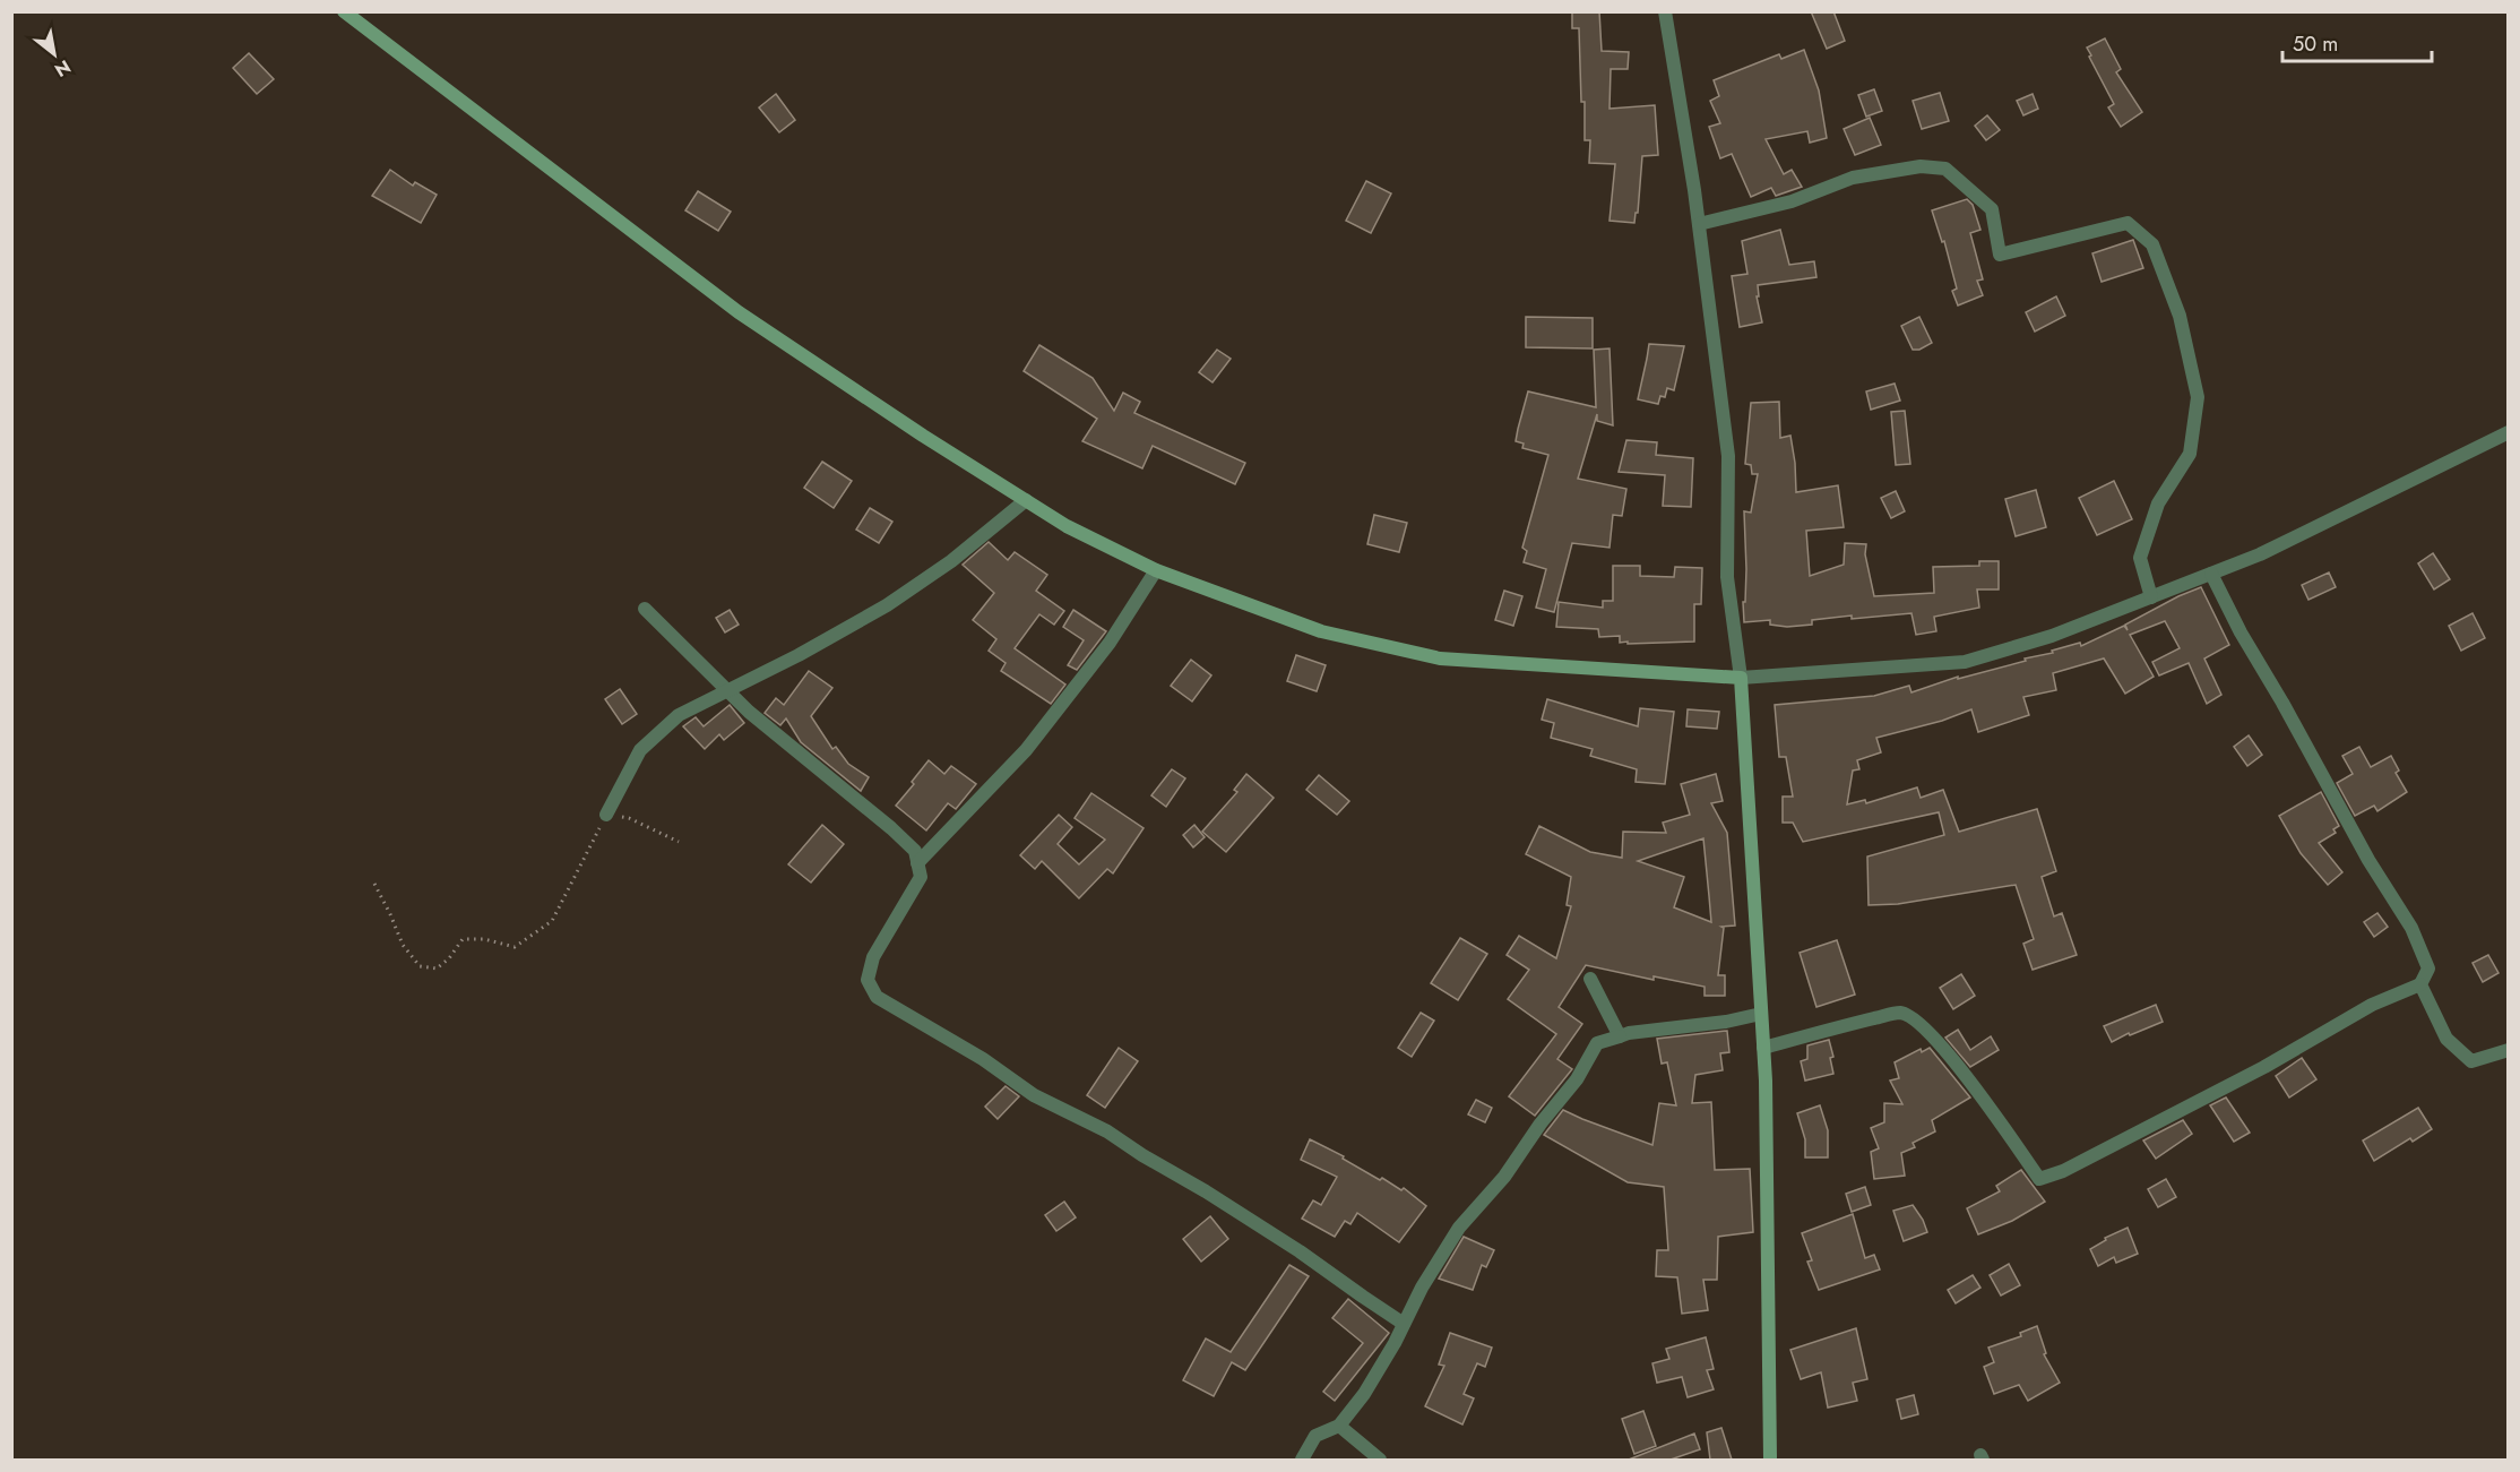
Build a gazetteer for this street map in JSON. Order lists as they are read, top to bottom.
{
  "scale_bar": "50 m",
  "north": "bottom right"
}
